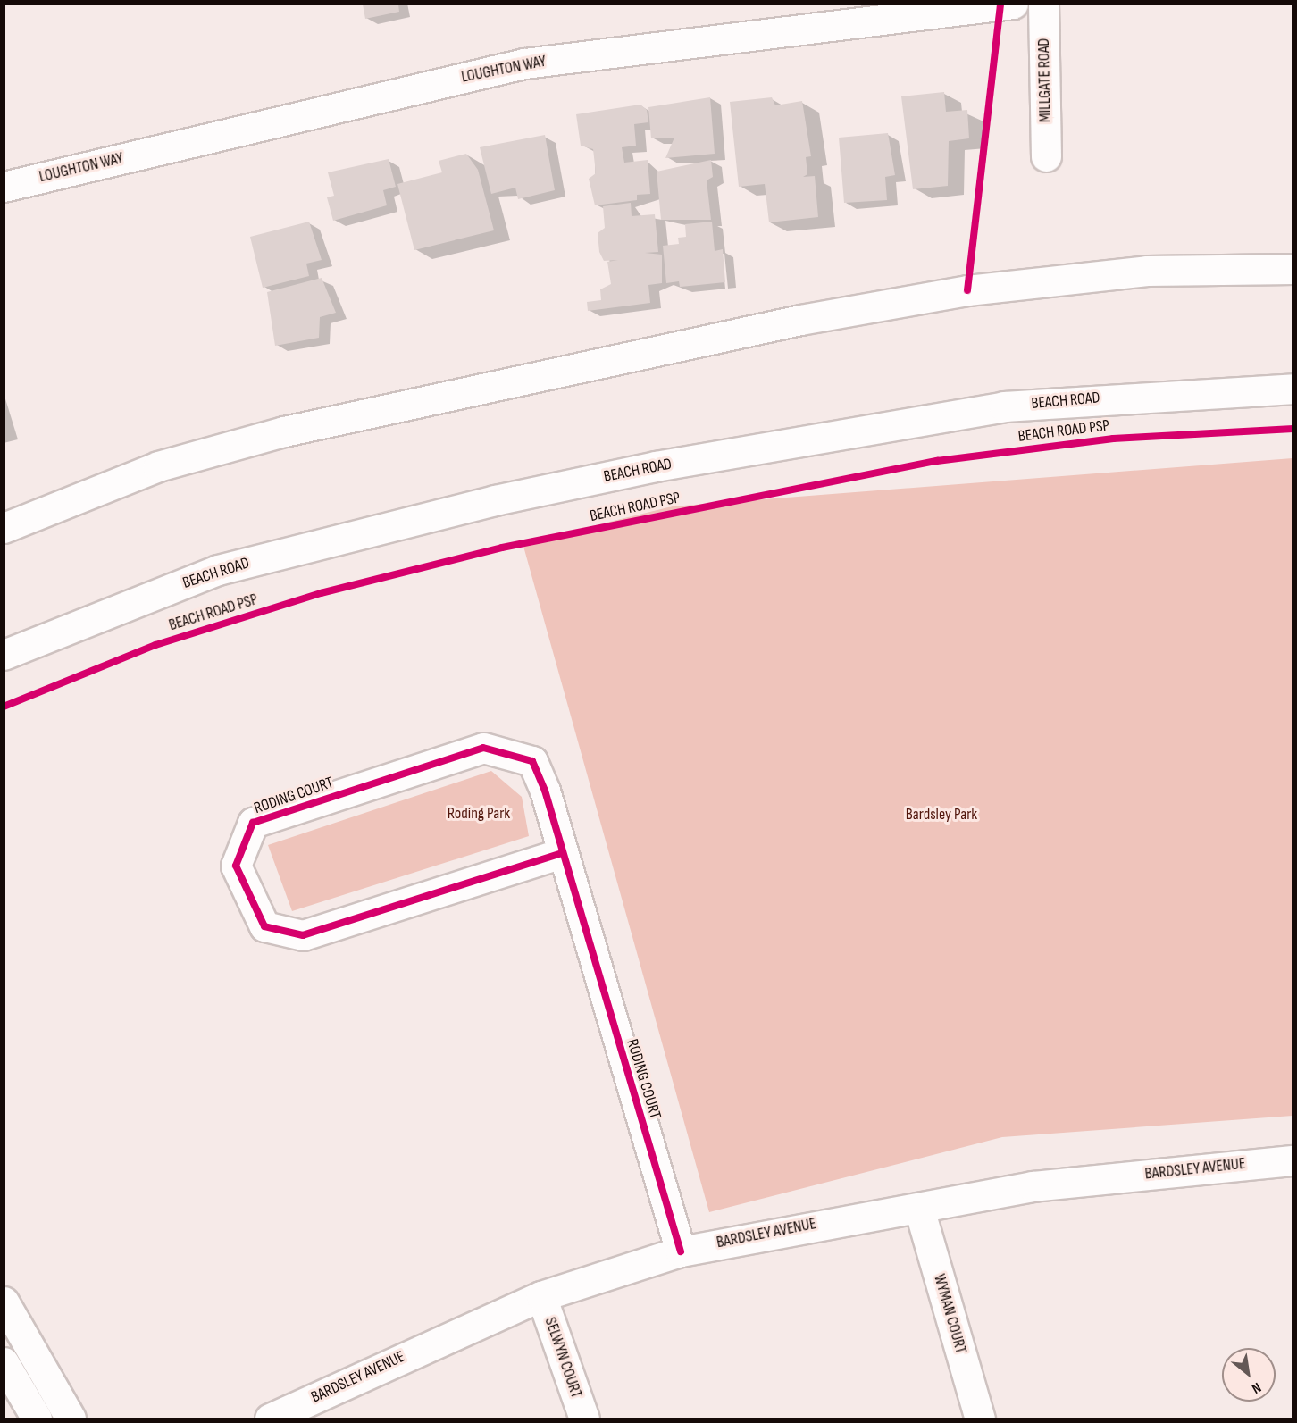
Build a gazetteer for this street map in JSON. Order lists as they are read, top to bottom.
{
  "streets": {
    "street": [
      "LOUGHTON WAY",
      "MILLGATE ROAD",
      "BEACH ROAD",
      "RODING COURT",
      "BARDSLEY AVENUE",
      "WYMAN COURT",
      "SELWYN COURT"
    ],
    "cycle path": ["BEACH ROAD PSP"]
  },
  "crossings": [
    ["RODING COURT", "BARDSLEY AVENUE"],
    ["BARDSLEY AVENUE", "WYMAN COURT"],
    ["BARDSLEY AVENUE", "SELWYN COURT"]
  ],
  "parks": ["Roding Park", "Bardsley Park"],
  "north": "bottom right"
}
